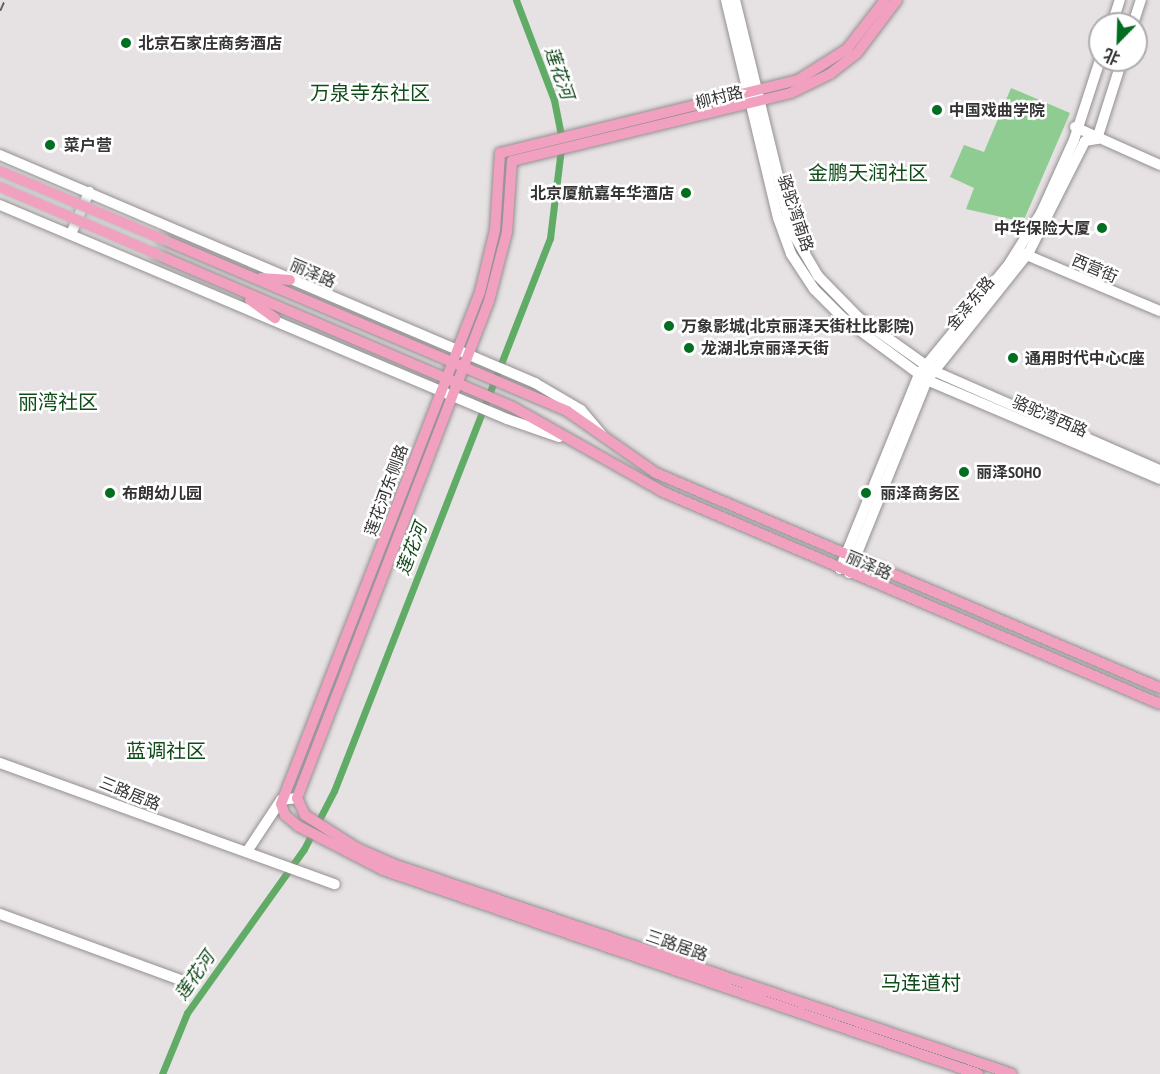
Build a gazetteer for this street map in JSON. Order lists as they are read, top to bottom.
{
  "streets": {
    "main road": [
      "柳村路",
      "丽泽路",
      "莲花河东侧路",
      "三路居路"
    ],
    "street": [
      "骆驼湾南路",
      "西营街",
      "金泽东路",
      "骆驼湾西路"
    ]
  },
  "crossings": [
    ["柳村路", "骆驼湾南路"],
    ["柳村路", "莲花河东侧路"],
    ["骆驼湾南路", "金泽东路"],
    ["骆驼湾南路", "骆驼湾西路"],
    ["西营街", "金泽东路"],
    ["丽泽路", "金泽东路"],
    ["丽泽路", "莲花河东侧路"],
    ["金泽东路", "骆驼湾西路"],
    ["莲花河东侧路", "三路居路"]
  ],
  "districts": [
    "万泉寺东社区",
    "金鹏天润社区",
    "丽湾社区",
    "蓝调社区",
    "马连道村"
  ],
  "water": ["莲花河"],
  "places": [
    "北京石家庄商务酒店",
    "中国戏曲学院",
    "菜户营",
    "北京厦航嘉年华酒店",
    "中华保险大厦",
    "万象影城(北京丽泽天街杜比影院)",
    "龙湖北京丽泽天街",
    "通用时代中心C座",
    "丽泽SOHO",
    "布朗幼儿园",
    "丽泽商务区"
  ],
  "north": "bottom left"
}
